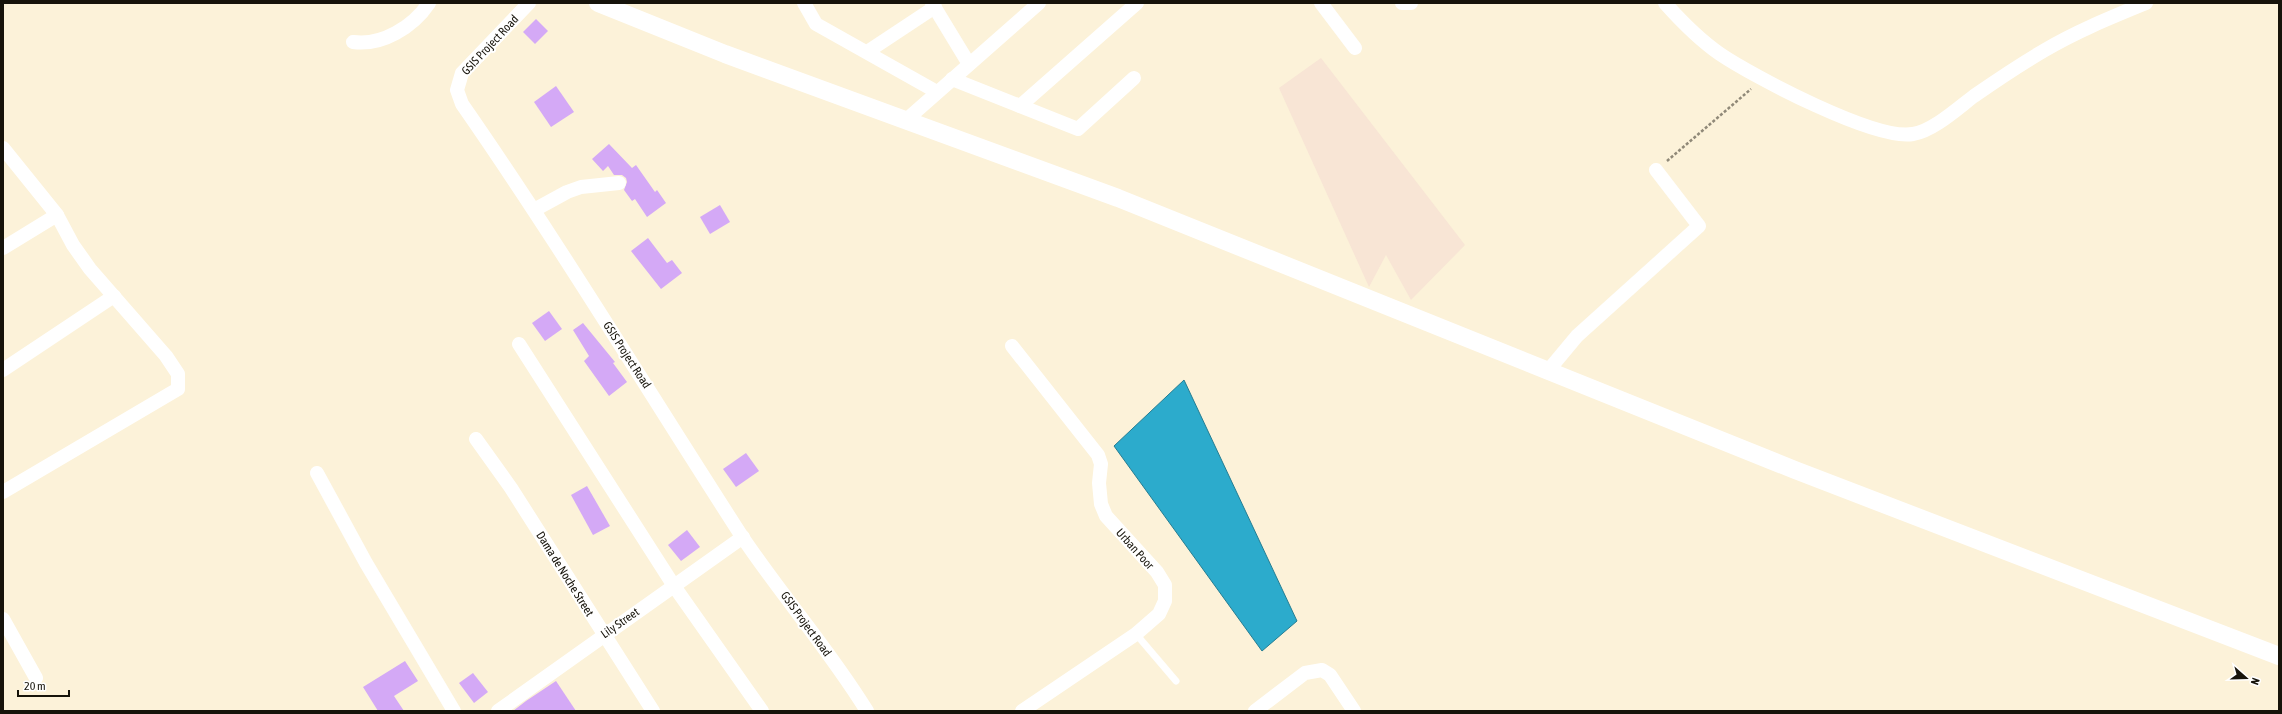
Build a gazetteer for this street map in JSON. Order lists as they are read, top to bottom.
{
  "streets": {
    "street": [
      "GSIS Project Road",
      "Urban Poor",
      "Dama de Noche Street",
      "Lily Street"
    ]
  },
  "crossings": [
    ["GSIS Project Road", "Lily Street"],
    ["Dama de Noche Street", "Lily Street"]
  ],
  "scale_bar": "20 m",
  "north": "right"
}
